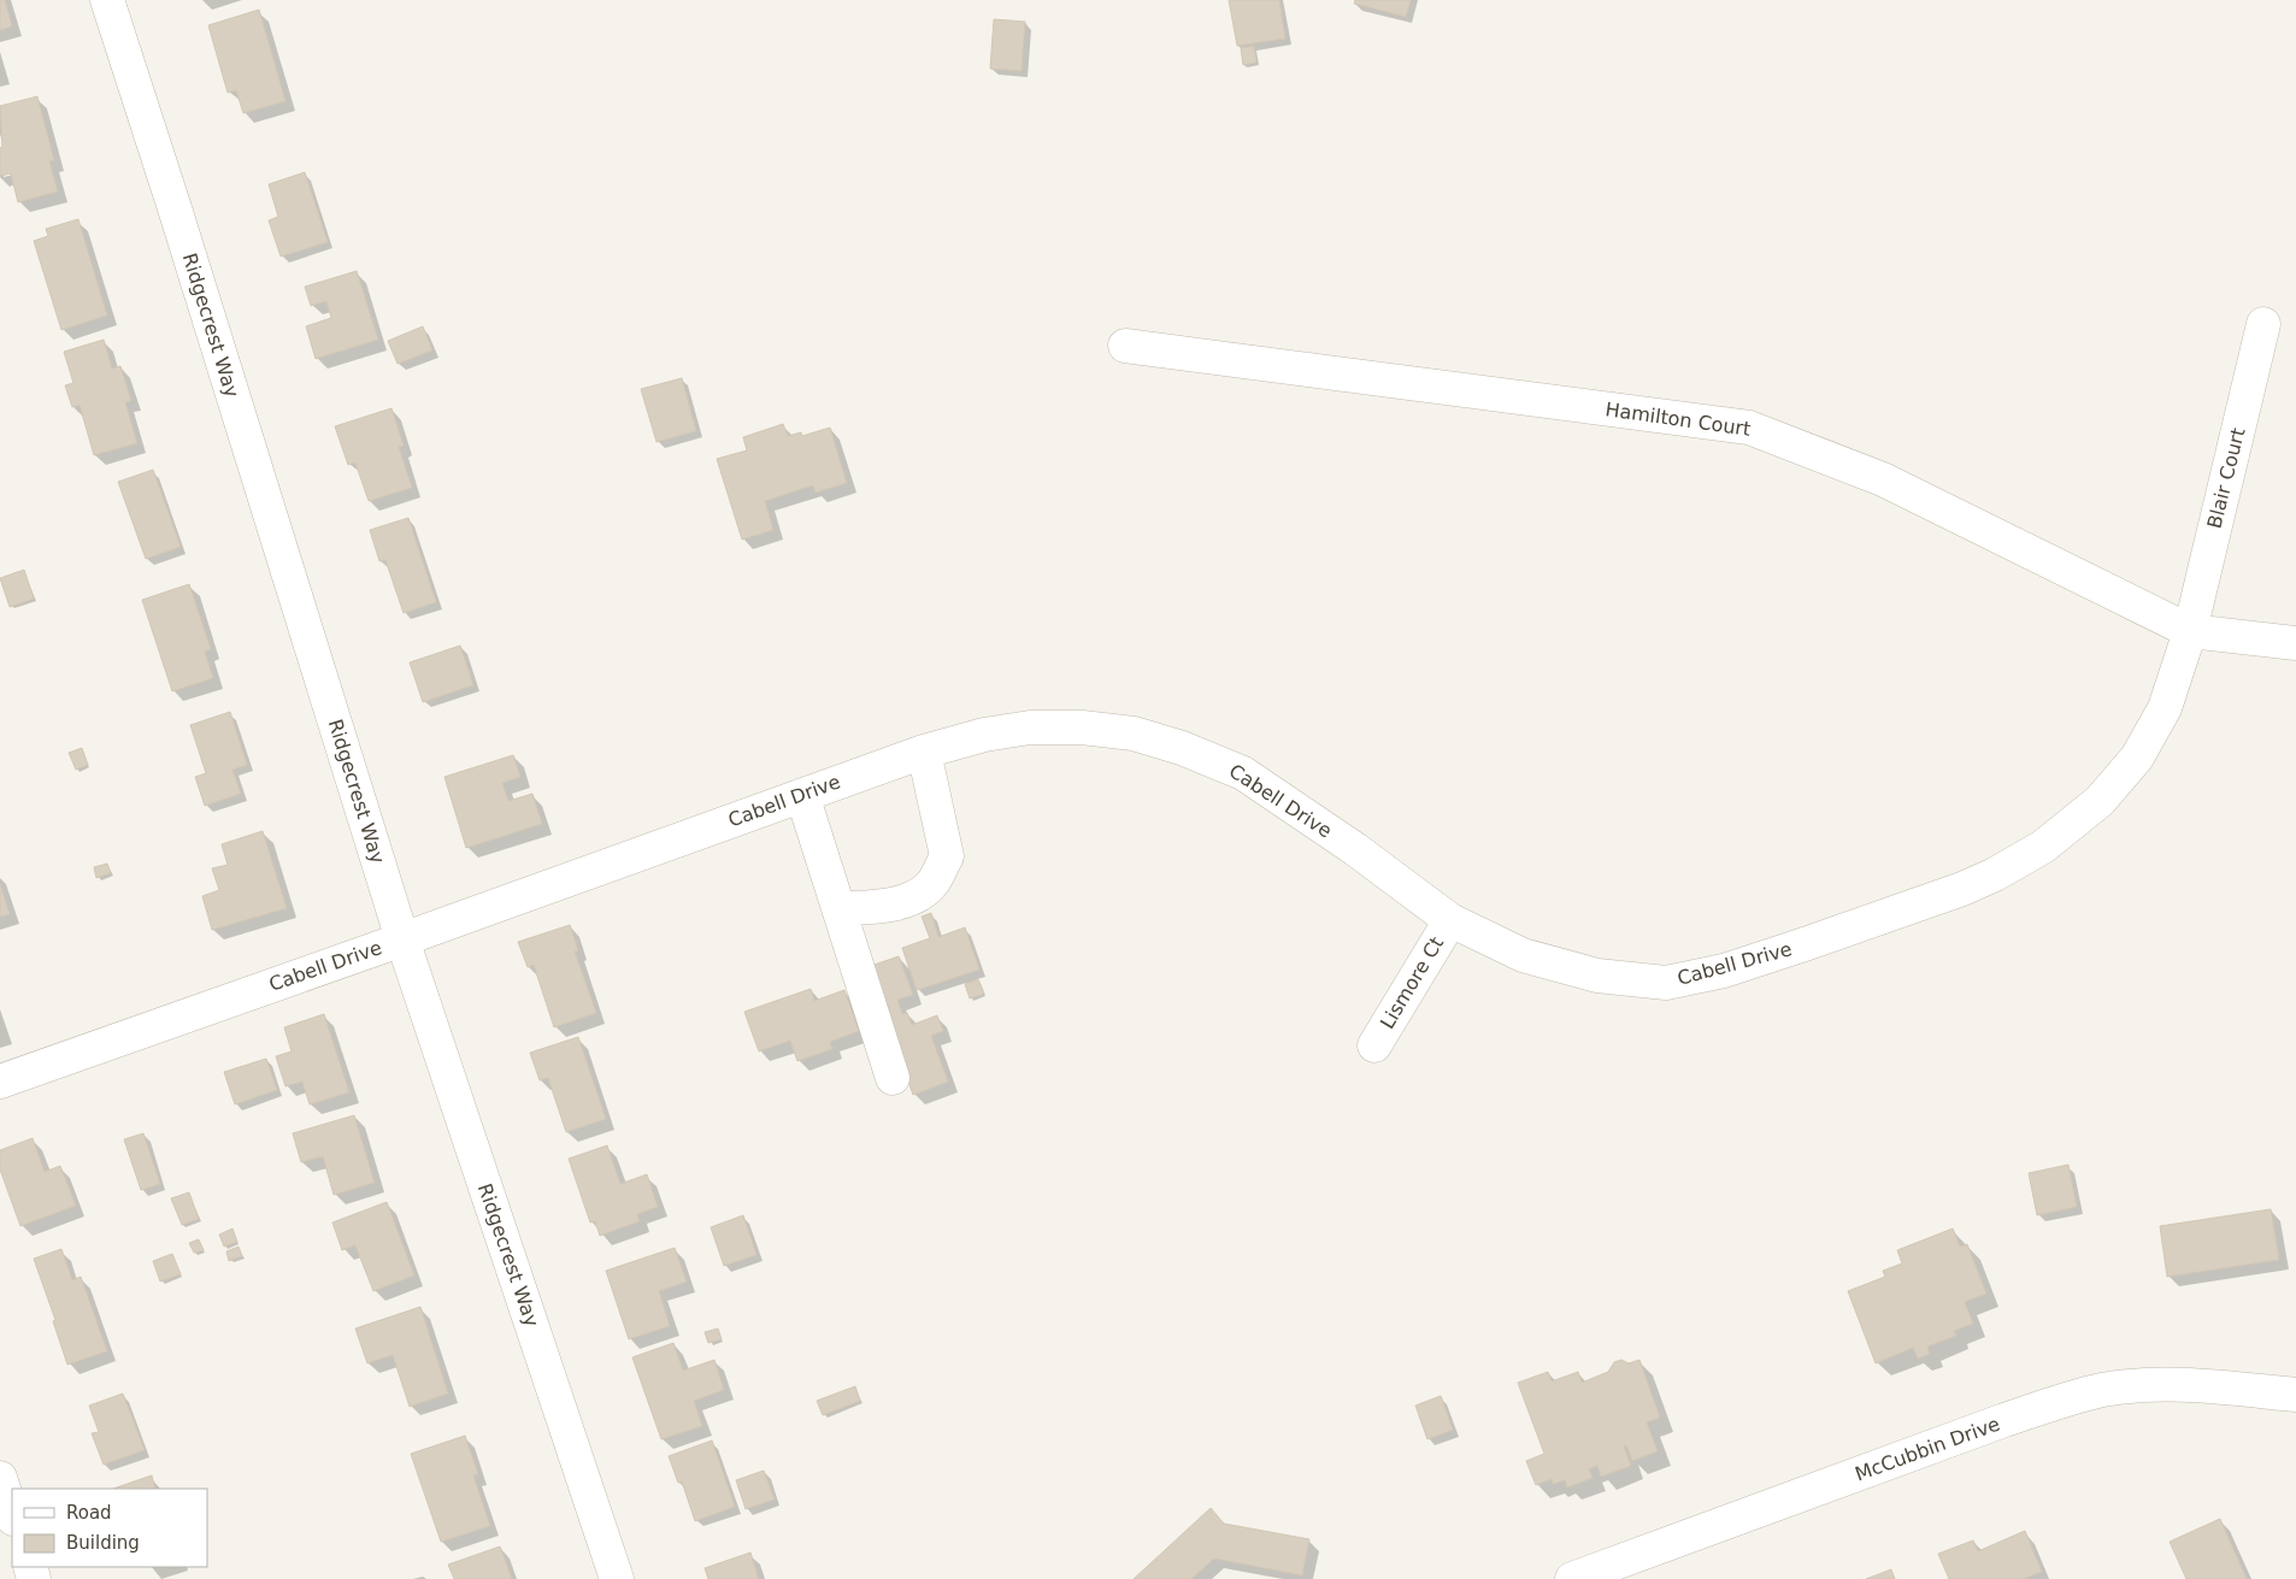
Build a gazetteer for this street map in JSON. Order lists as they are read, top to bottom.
{
  "streets": {
    "street": [
      "Ridgecrest Way",
      "Hamilton Court",
      "Blair Court",
      "Cabell Drive",
      "Lismore Ct",
      "McCubbin Drive"
    ]
  },
  "crossings": [
    ["Ridgecrest Way", "Cabell Drive"],
    ["Hamilton Court", "Blair Court"],
    ["Hamilton Court", "Cabell Drive"],
    ["Blair Court", "Cabell Drive"],
    ["Cabell Drive", "Lismore Ct"]
  ],
  "legend": ["Road", "Building"]
}
